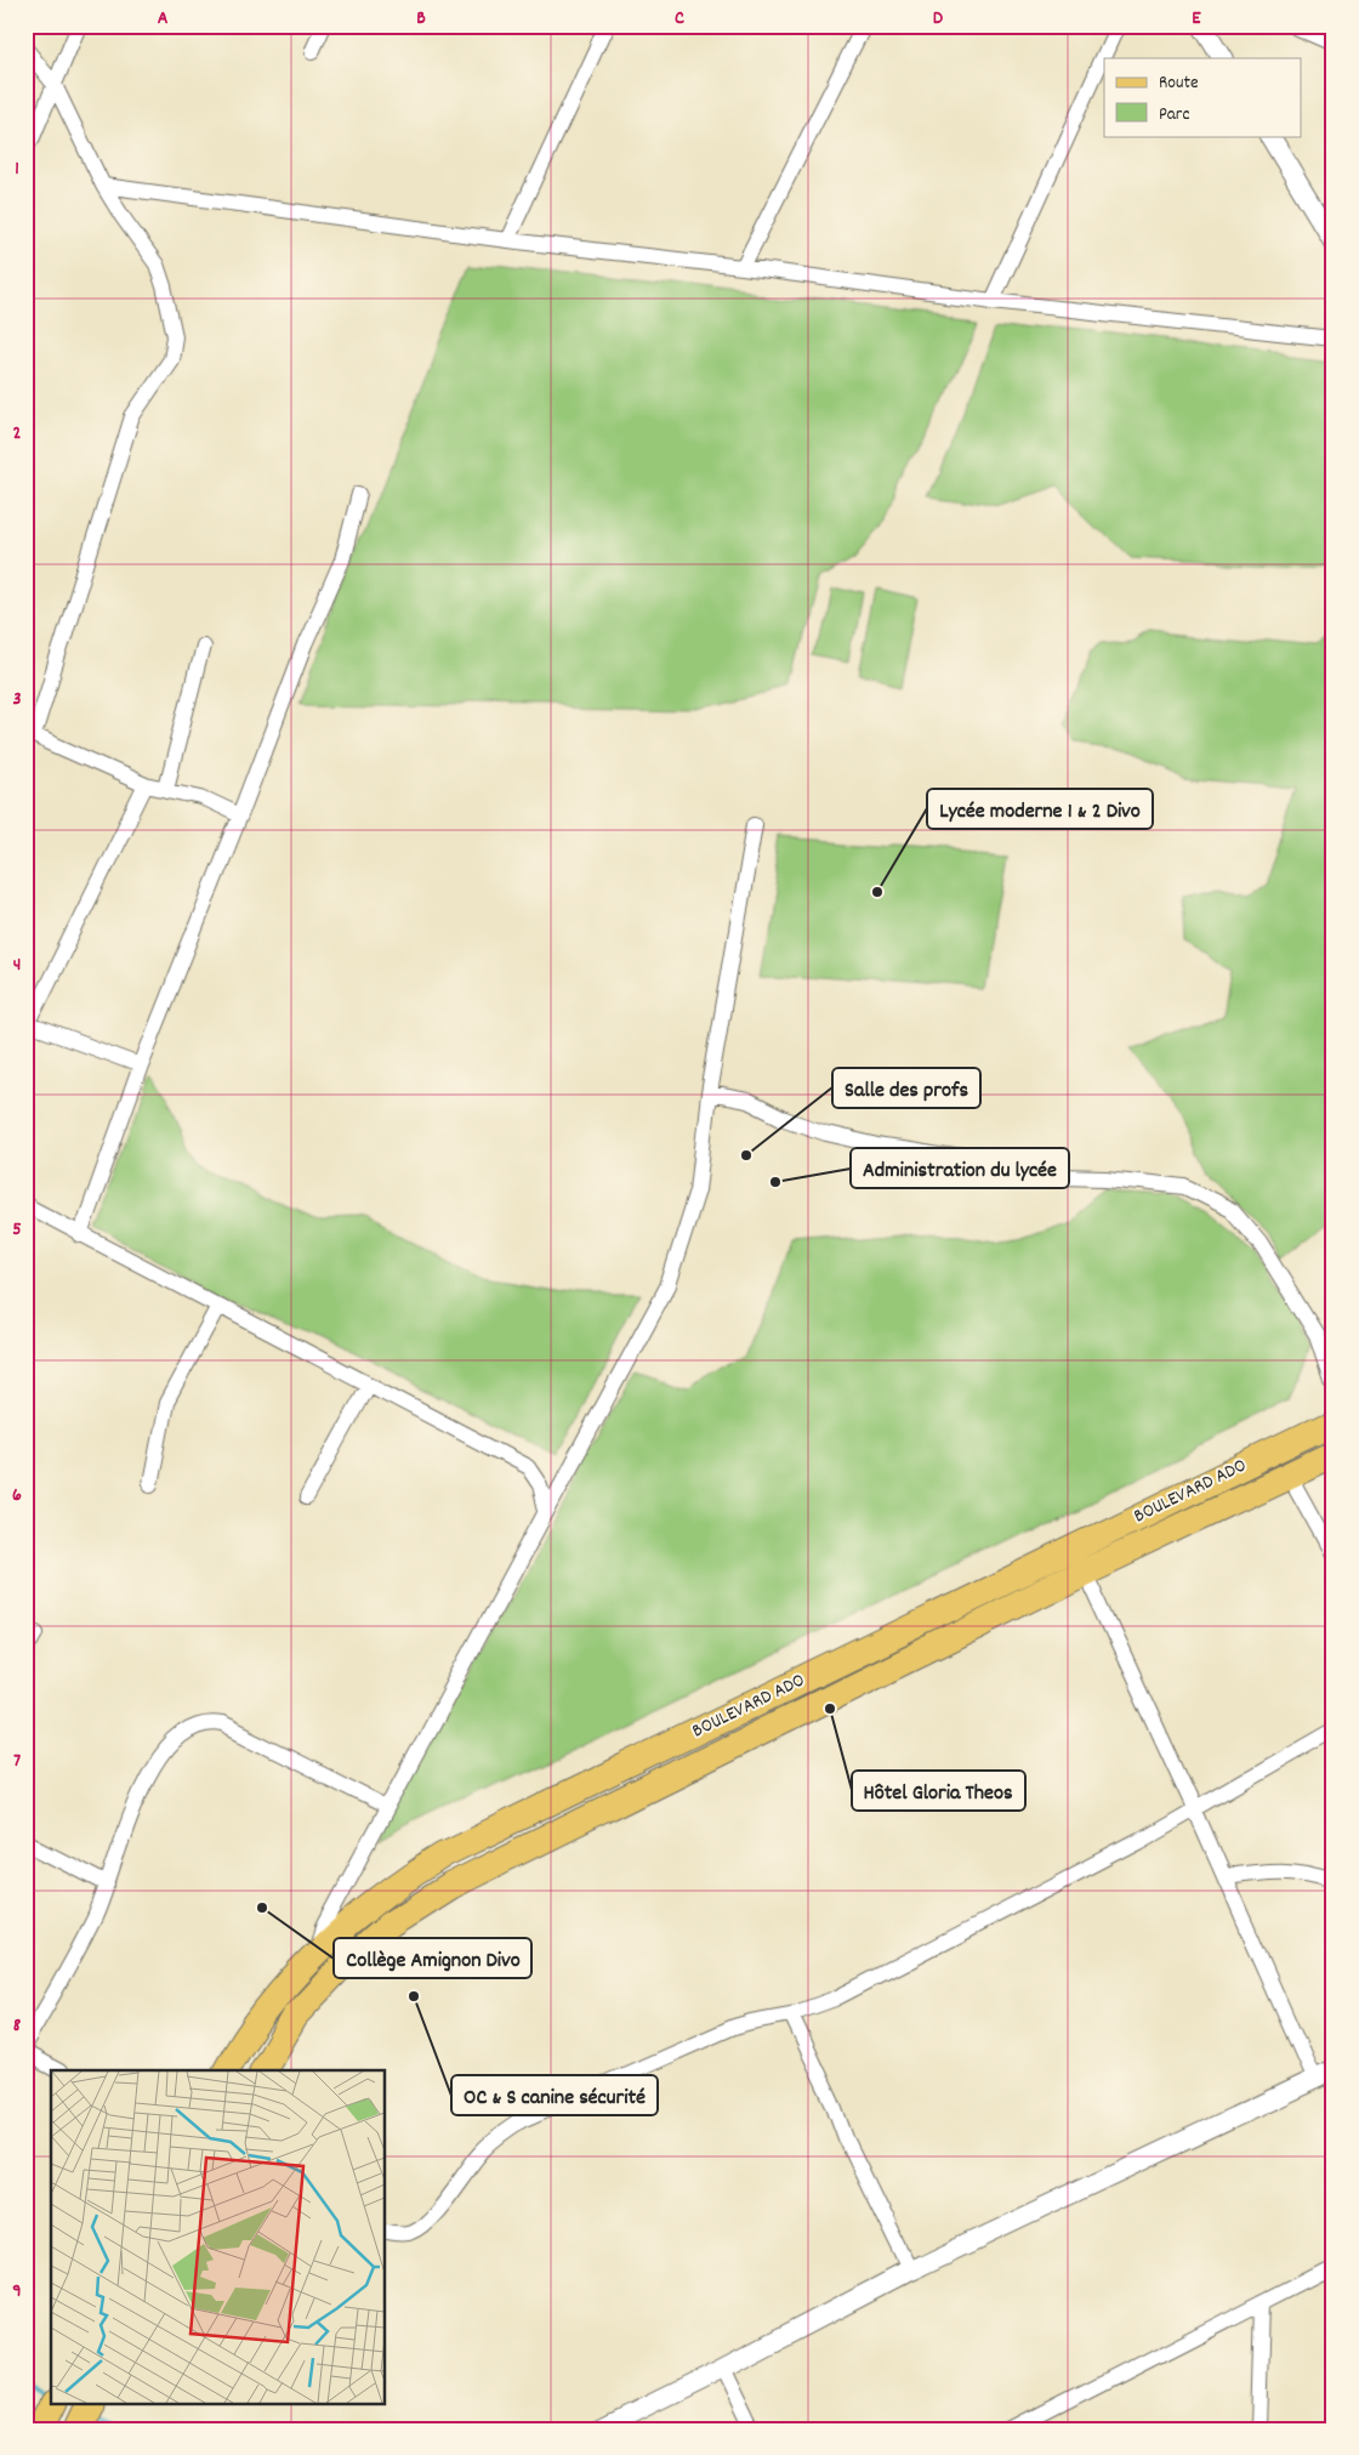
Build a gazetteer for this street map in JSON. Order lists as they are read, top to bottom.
{
  "streets": {
    "main road": ["BOULEVARD ADO"]
  },
  "places": [
    "Lycée moderne 1 & 2 Divo",
    "Salle des profs",
    "Administration du lycée",
    "Hôtel Gloria Theos",
    "Collège Amignon Divo",
    "OC & S canine sécurité"
  ],
  "legend": ["Route", "Parc"],
  "grid": {
    "columns": [
      "A",
      "B",
      "C",
      "D",
      "E"
    ],
    "rows": [
      "1",
      "2",
      "3",
      "4",
      "5",
      "6",
      "7",
      "8",
      "9"
    ]
  }
}
